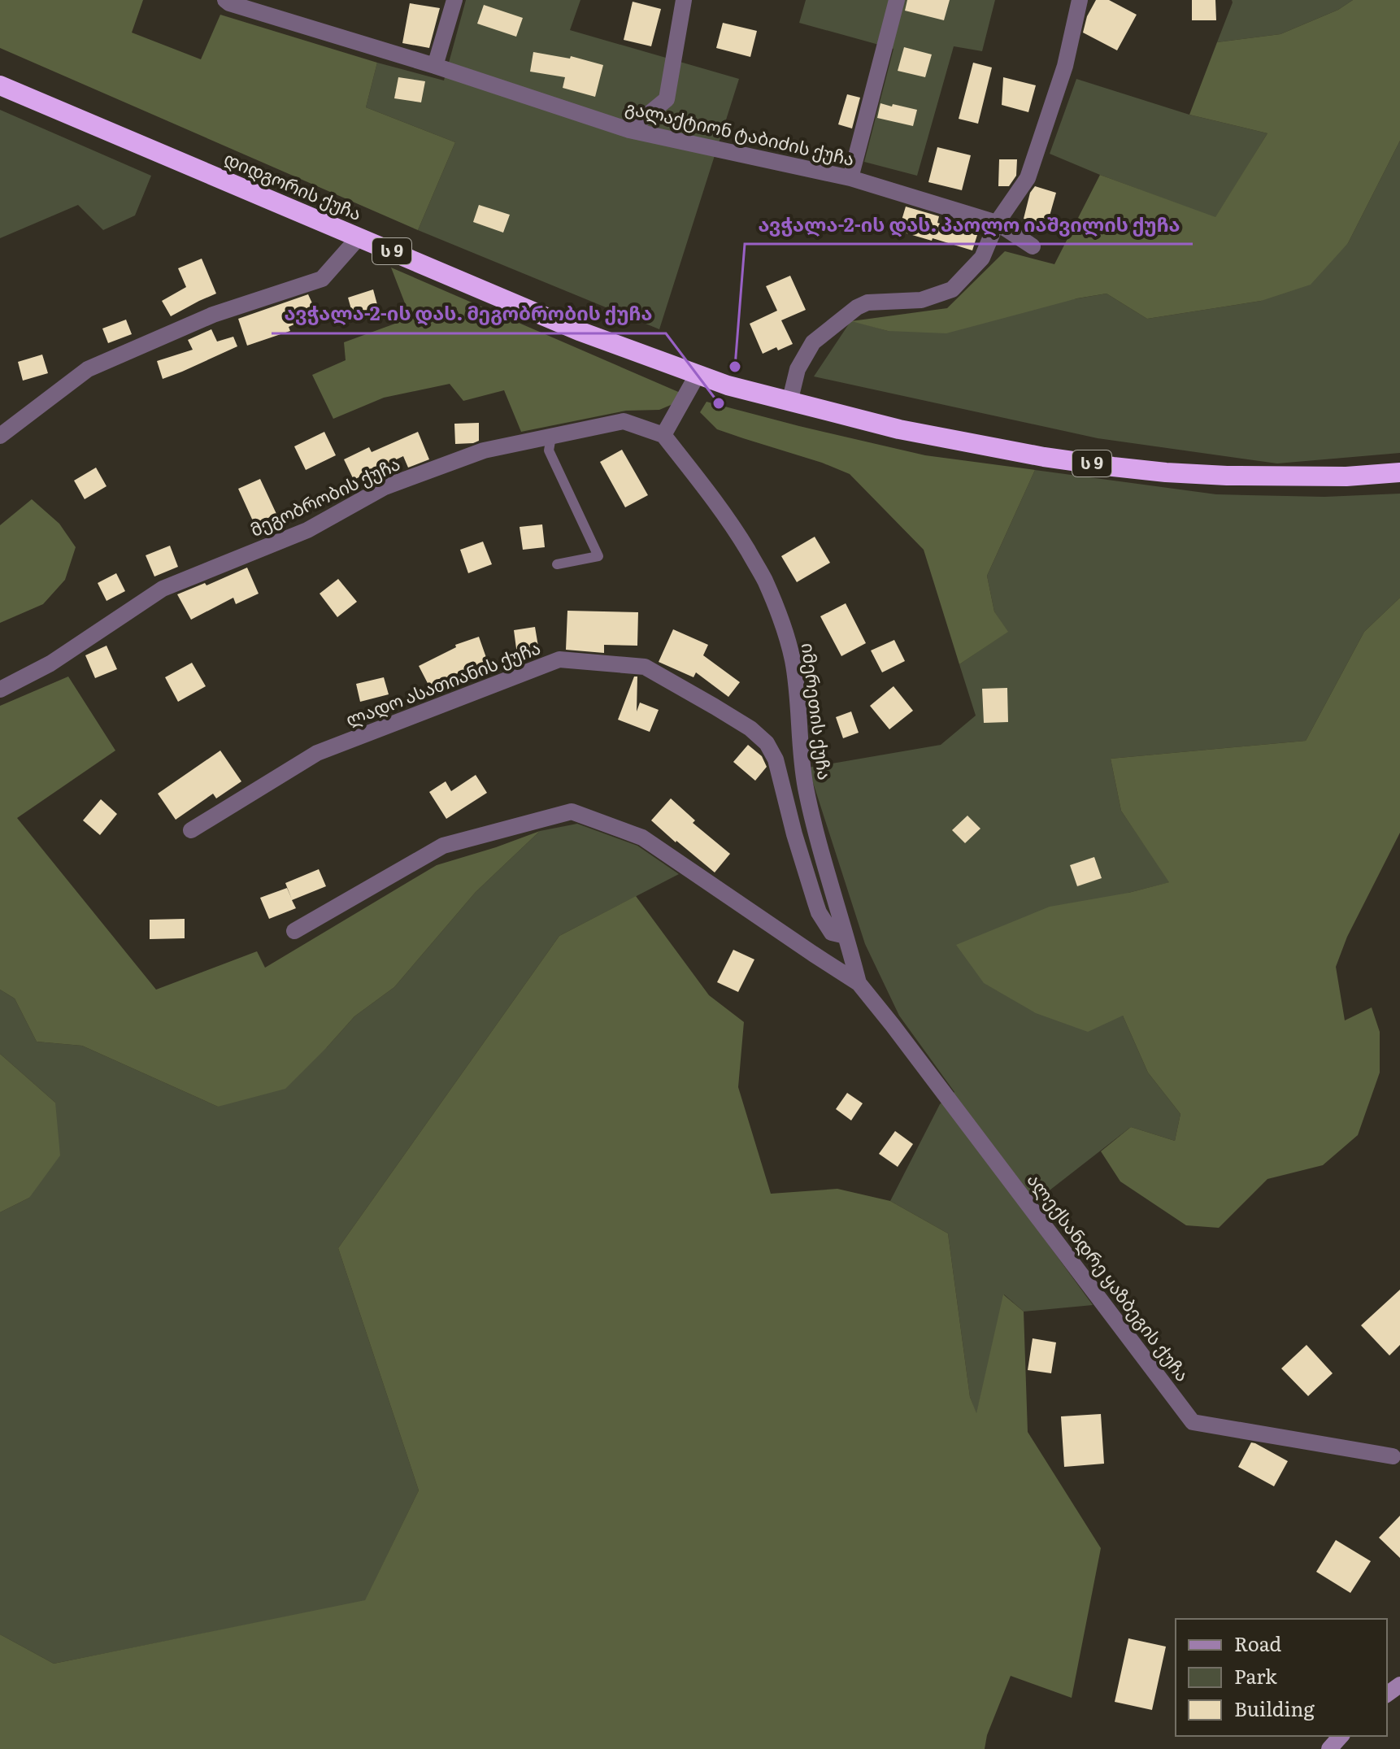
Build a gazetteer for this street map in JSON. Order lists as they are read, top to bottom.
{
  "streets": {
    "highway": ["დიდგორის ქუჩა", "ს 9"],
    "street": [
      "გალაქტიონ ტაბიძის ქუჩა",
      "მეგობრობის ქუჩა",
      "ლადო ასათიანის ქუჩა",
      "იმერეთის ქუჩა",
      "ალექსანდრე ყაზბეგის ქუჩა"
    ]
  },
  "crossings": [
    ["დიდგორის ქუჩა", "ს 9"],
    ["მეგობრობის ქუჩა", "იმერეთის ქუჩა"],
    ["ლადო ასათიანის ქუჩა", "იმერეთის ქუჩა"],
    ["იმერეთის ქუჩა", "ალექსანდრე ყაზბეგის ქუჩა"]
  ],
  "places": ["ავჭალა-2-ის დას. პაოლო იაშვილის ქუჩა", "ავჭალა-2-ის დას. მეგობრობის ქუჩა"],
  "legend": ["Road", "Park", "Building"]
}
